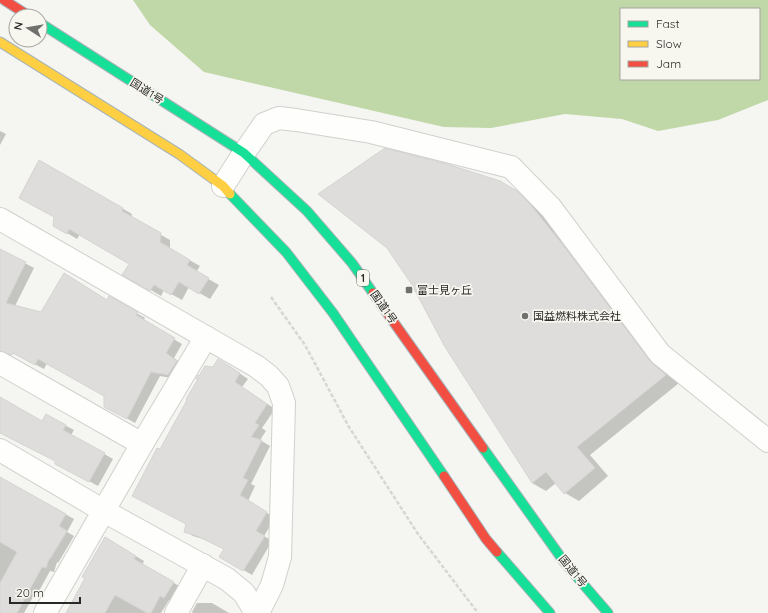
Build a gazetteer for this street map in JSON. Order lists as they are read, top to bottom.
{
  "streets": {
    "highway": ["国道1号", "1"]
  },
  "places": {
    "transit": ["富士見ヶ丘"],
    "other": ["国益燃料株式会社"]
  },
  "legend": ["Fast", "Slow", "Jam"],
  "scale_bar": "20 m",
  "north": "left"
}
